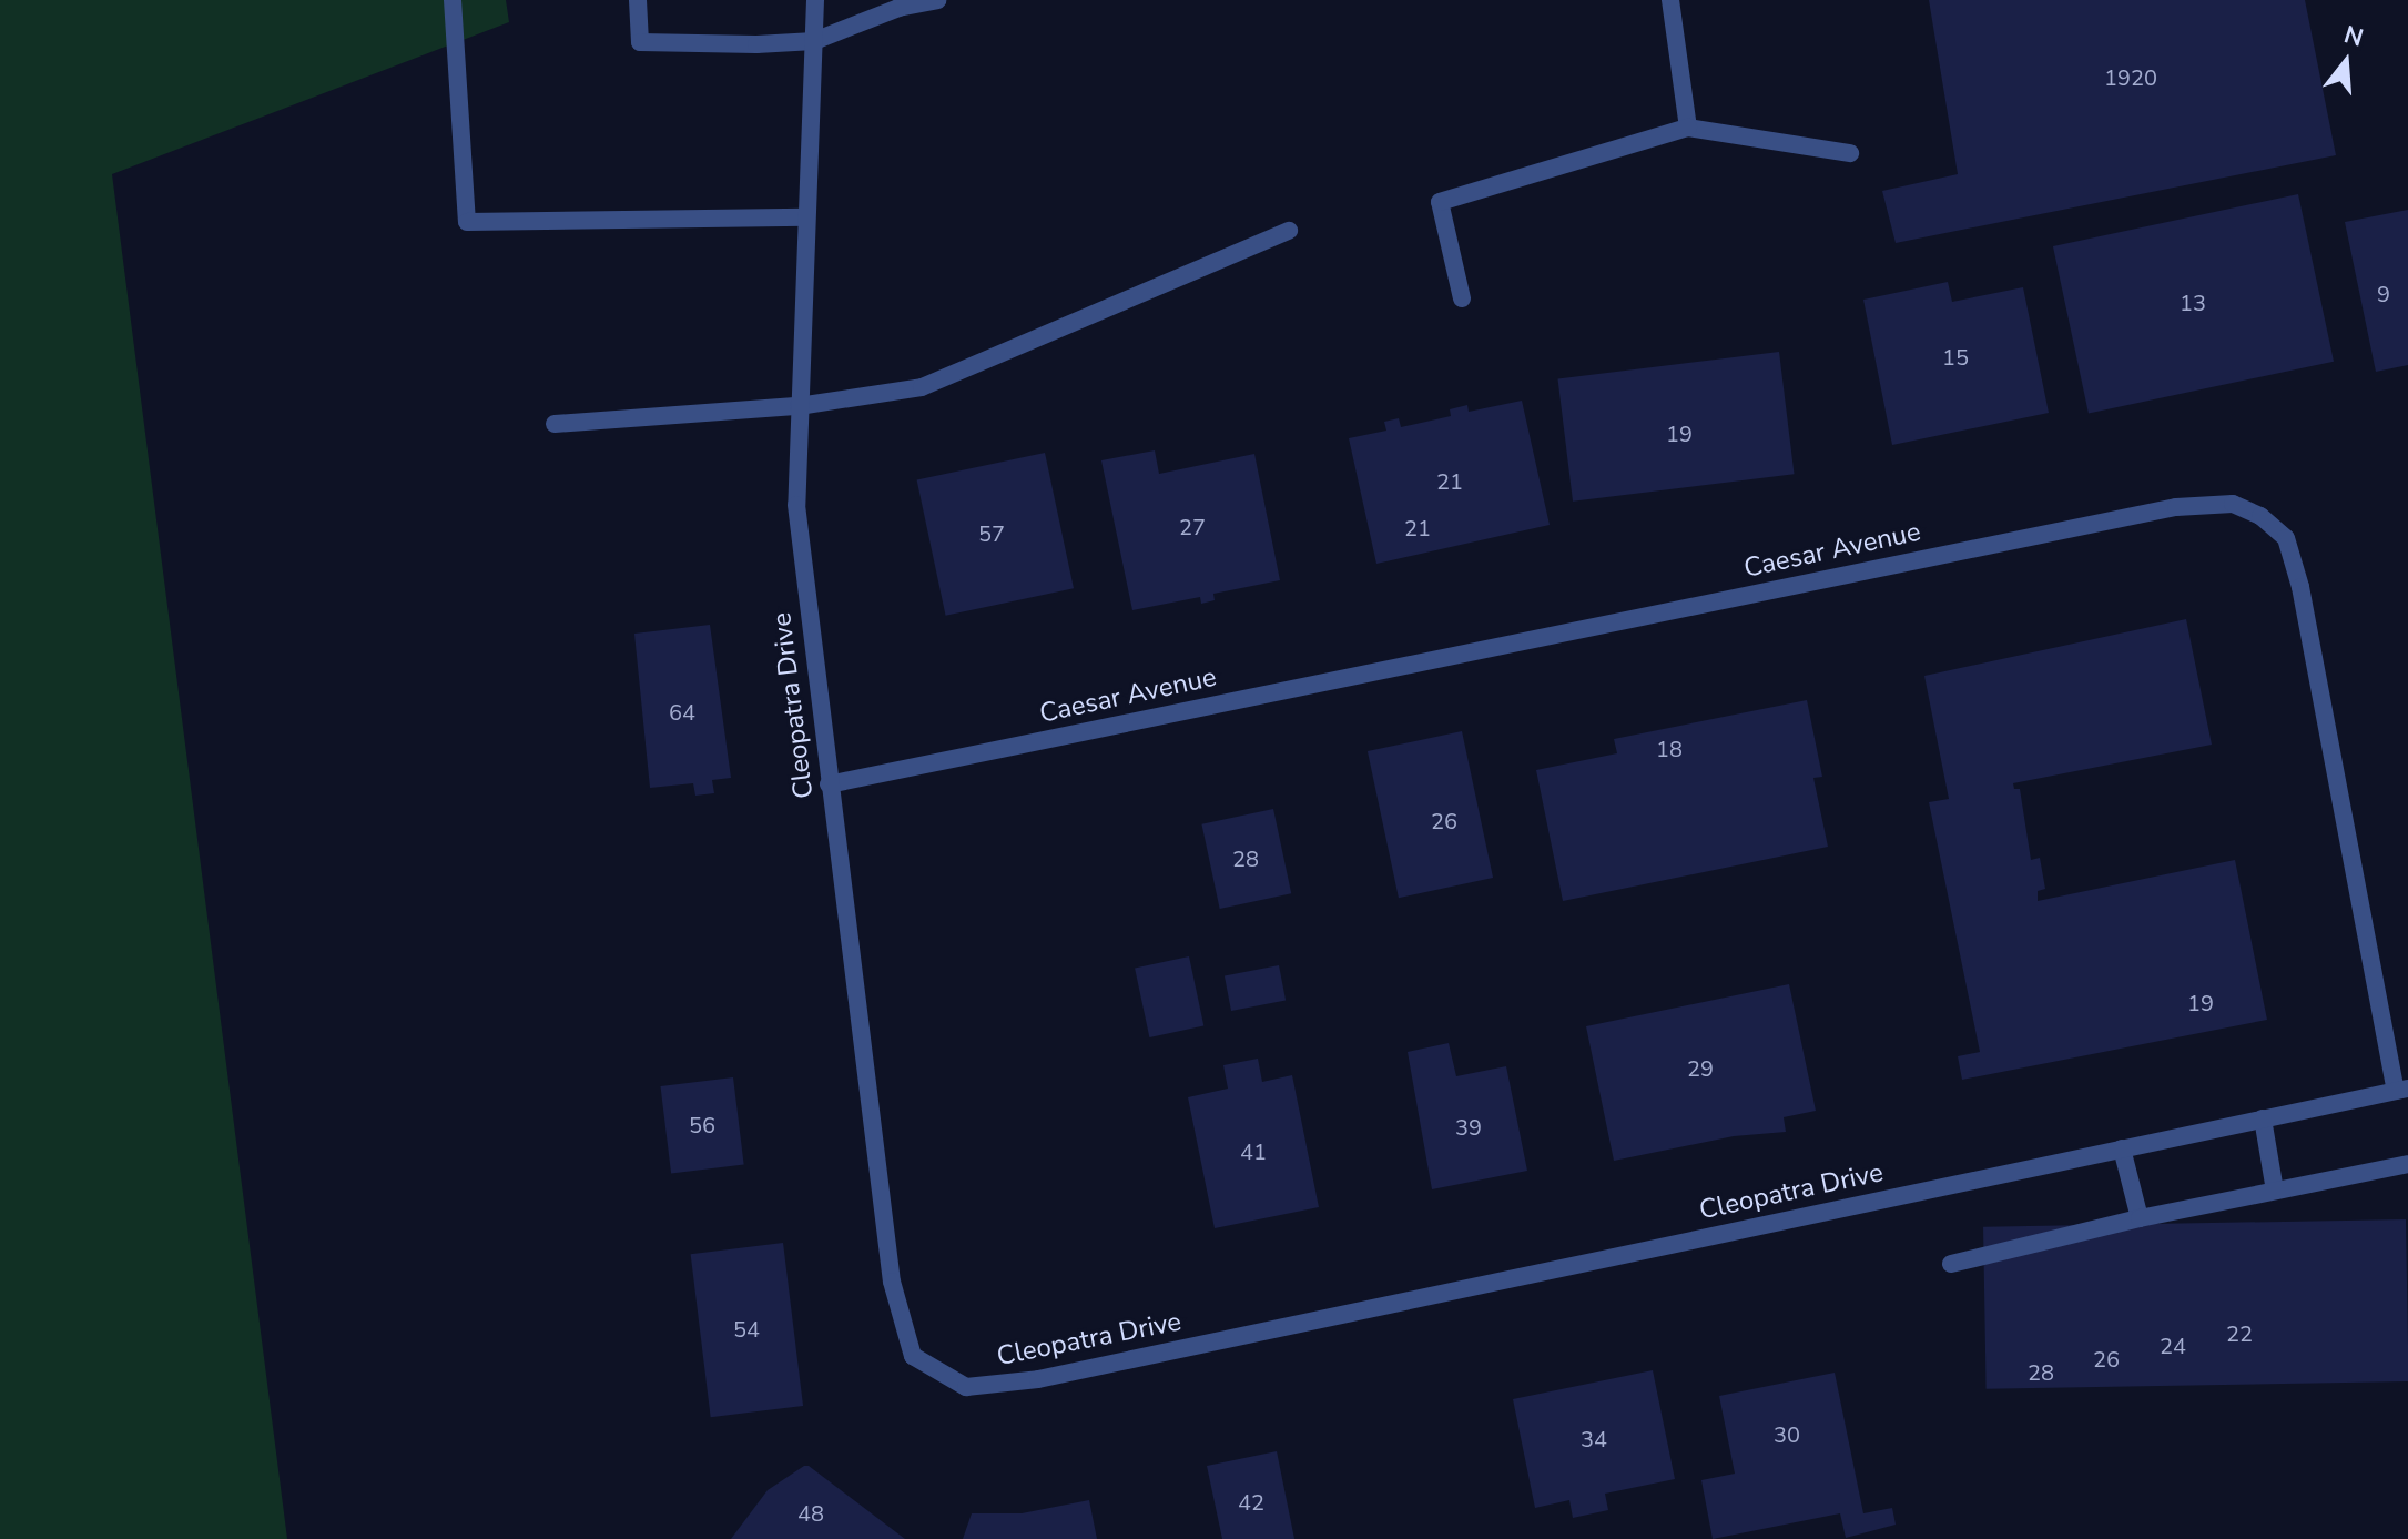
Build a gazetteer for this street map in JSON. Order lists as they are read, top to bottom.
{
  "streets": {
    "street": ["Caesar Avenue", "Cleopatra Drive"]
  },
  "crossings": [
    ["Caesar Avenue", "Cleopatra Drive"]
  ],
  "house_numbers": [
    "1920",
    "9",
    "13",
    "15",
    "19",
    "21",
    "27",
    "21",
    "57",
    "64",
    "18",
    "26",
    "28",
    "19",
    "29",
    "56",
    "39",
    "41",
    "54",
    "22",
    "24",
    "26",
    "28",
    "30",
    "34",
    "42",
    "48"
  ],
  "north": "top"
}
